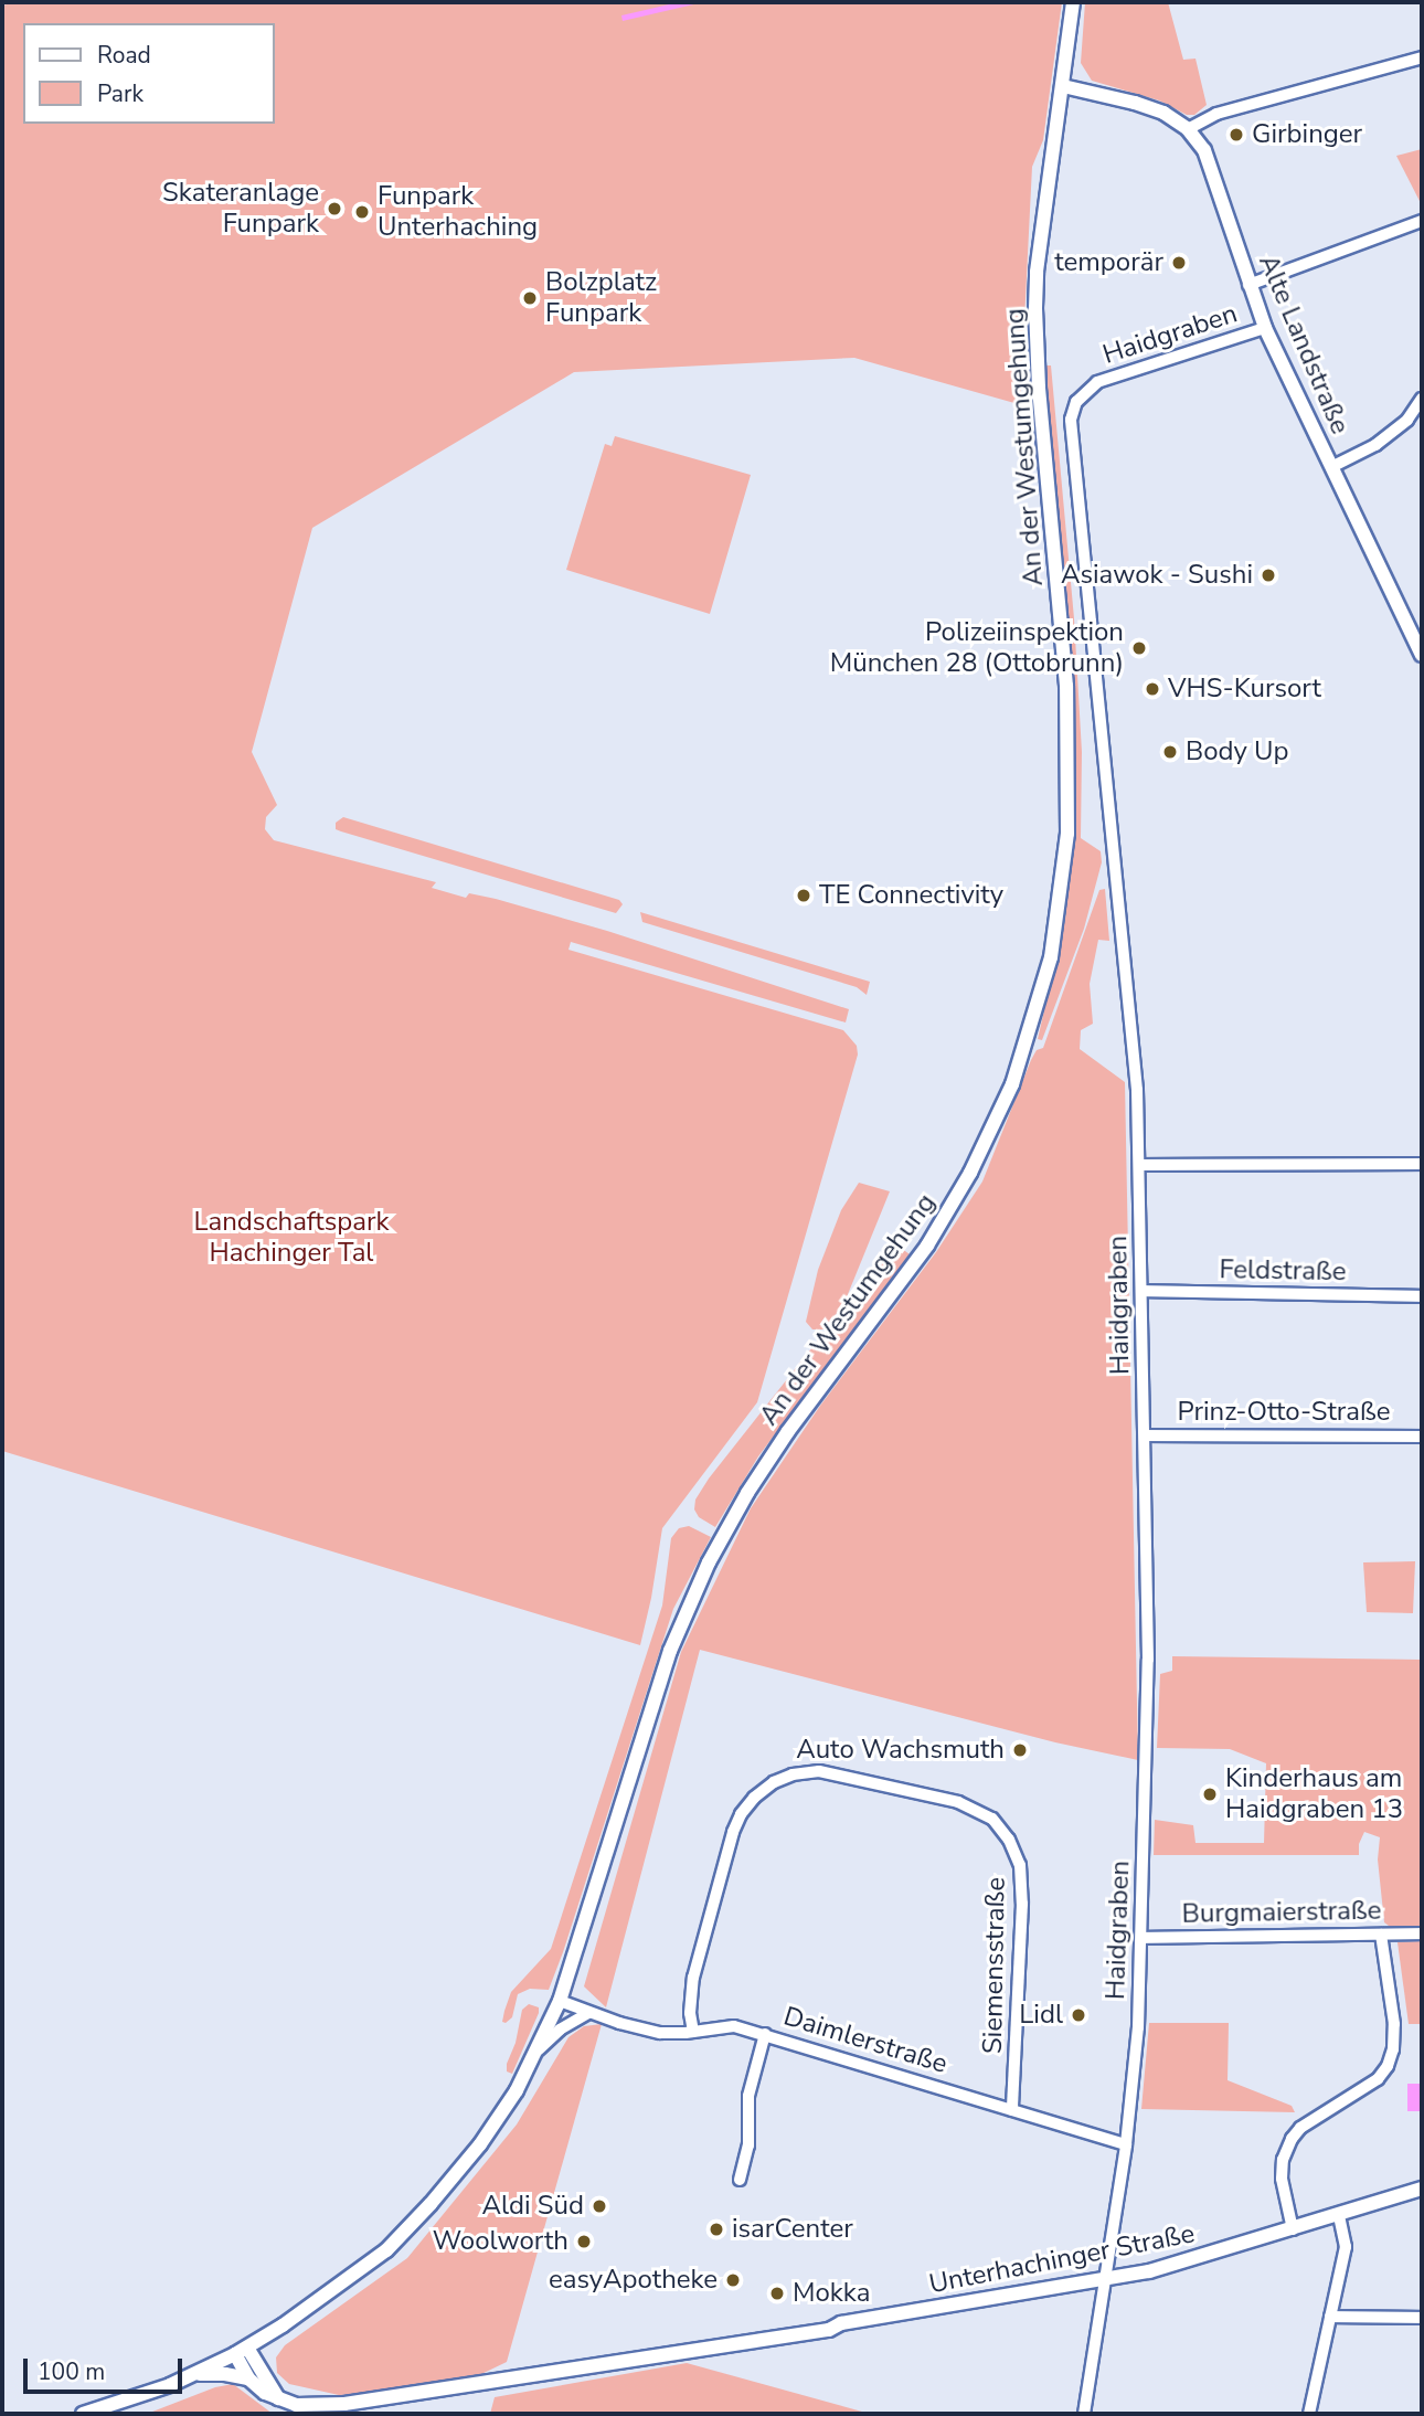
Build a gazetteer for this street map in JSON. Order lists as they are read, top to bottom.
{
  "streets": {
    "main road": ["Alte Landstraße", "An der Westumgehung", "Unterhachinger Straße"],
    "street": [
      "Haidgraben",
      "Feldstraße",
      "Prinz-Otto-Straße",
      "Burgmaierstraße",
      "Siemensstraße",
      "Daimlerstraße"
    ]
  },
  "crossings": [
    ["Haidgraben", "Alte Landstraße"],
    ["Haidgraben", "Feldstraße"],
    ["Haidgraben", "Prinz-Otto-Straße"],
    ["Haidgraben", "Burgmaierstraße"],
    ["Haidgraben", "Daimlerstraße"],
    ["Haidgraben", "Unterhachinger Straße"],
    ["Alte Landstraße", "An der Westumgehung"],
    ["An der Westumgehung", "Daimlerstraße"],
    ["Siemensstraße", "Daimlerstraße"]
  ],
  "parks": ["Landschaftspark Hachinger Tal"],
  "places": [
    "Girbinger",
    "Skateranlage Funpark",
    "Funpark Unterhaching",
    "temporär",
    "Bolzplatz Funpark",
    "Asiawok - Sushi",
    "Polizeiinspektion München 28 (Ottobrunn)",
    "VHS-Kursort",
    "Body Up",
    "TE Connectivity",
    "Auto Wachsmuth",
    "Kinderhaus am Haidgraben 13",
    "Lidl",
    "Aldi Süd",
    "isarCenter",
    "Woolworth",
    "easyApotheke",
    "Mokka"
  ],
  "legend": ["Road", "Park"],
  "scale_bar": "100 m"
}
